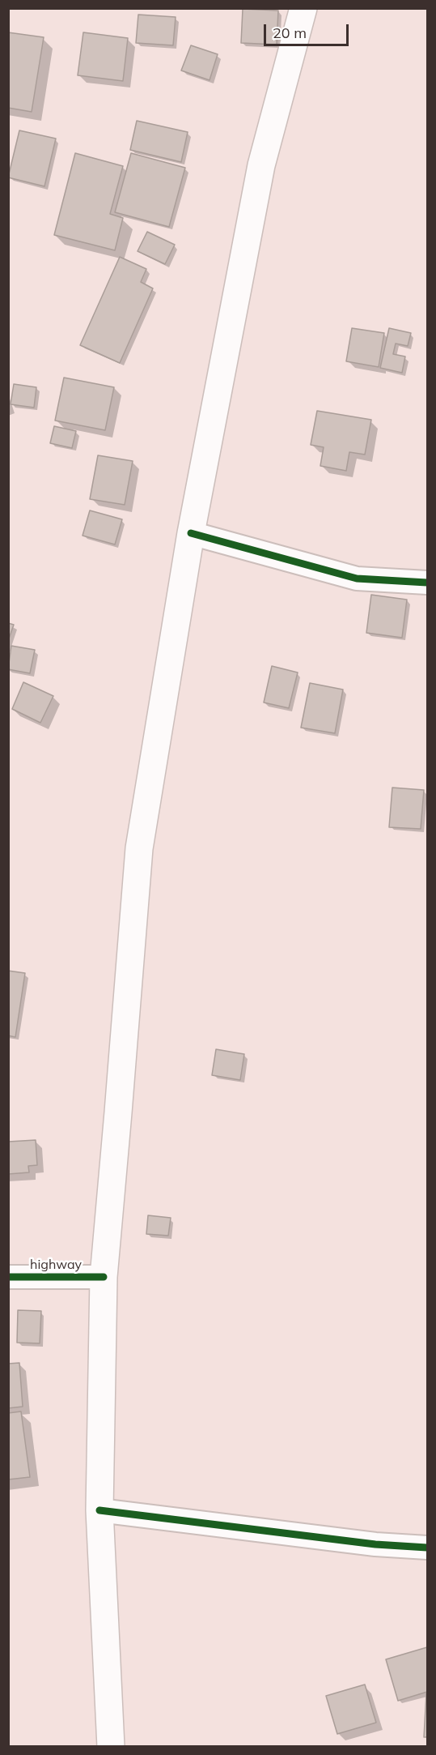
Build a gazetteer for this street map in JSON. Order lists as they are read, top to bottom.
{
  "streets": {
    "street": ["highway"]
  },
  "scale_bar": "20 m"
}
